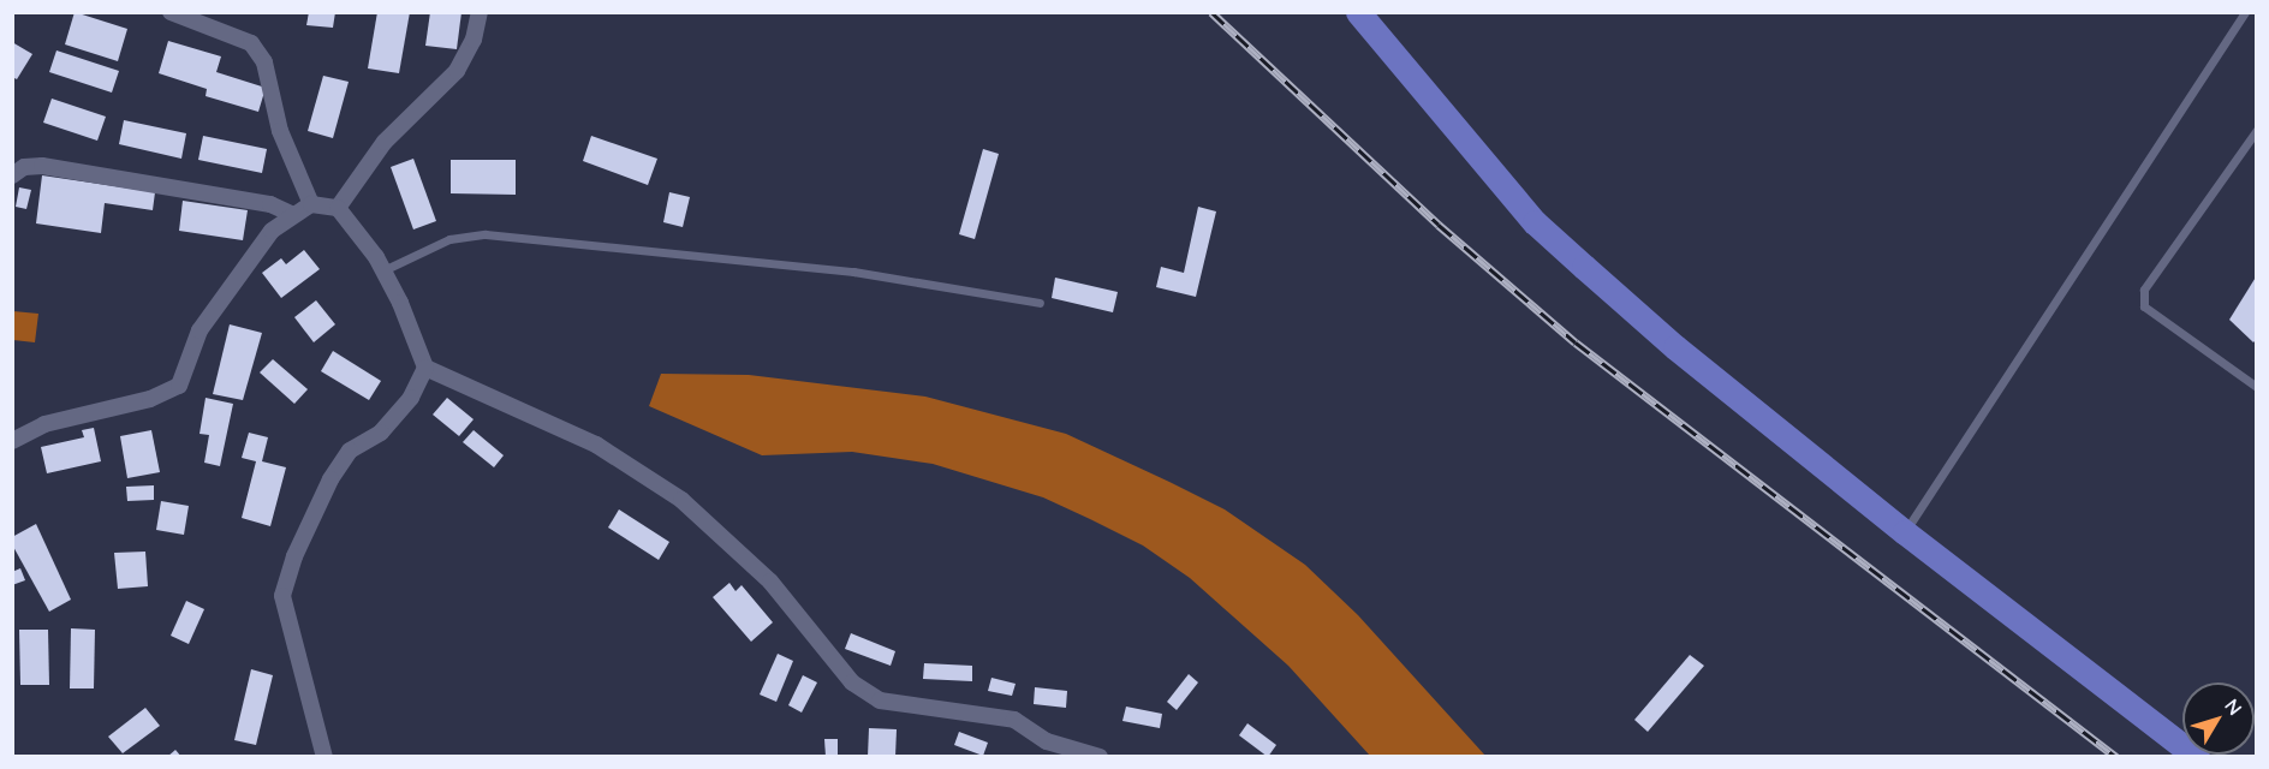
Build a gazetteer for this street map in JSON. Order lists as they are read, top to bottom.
{
  "north": "top right"
}
